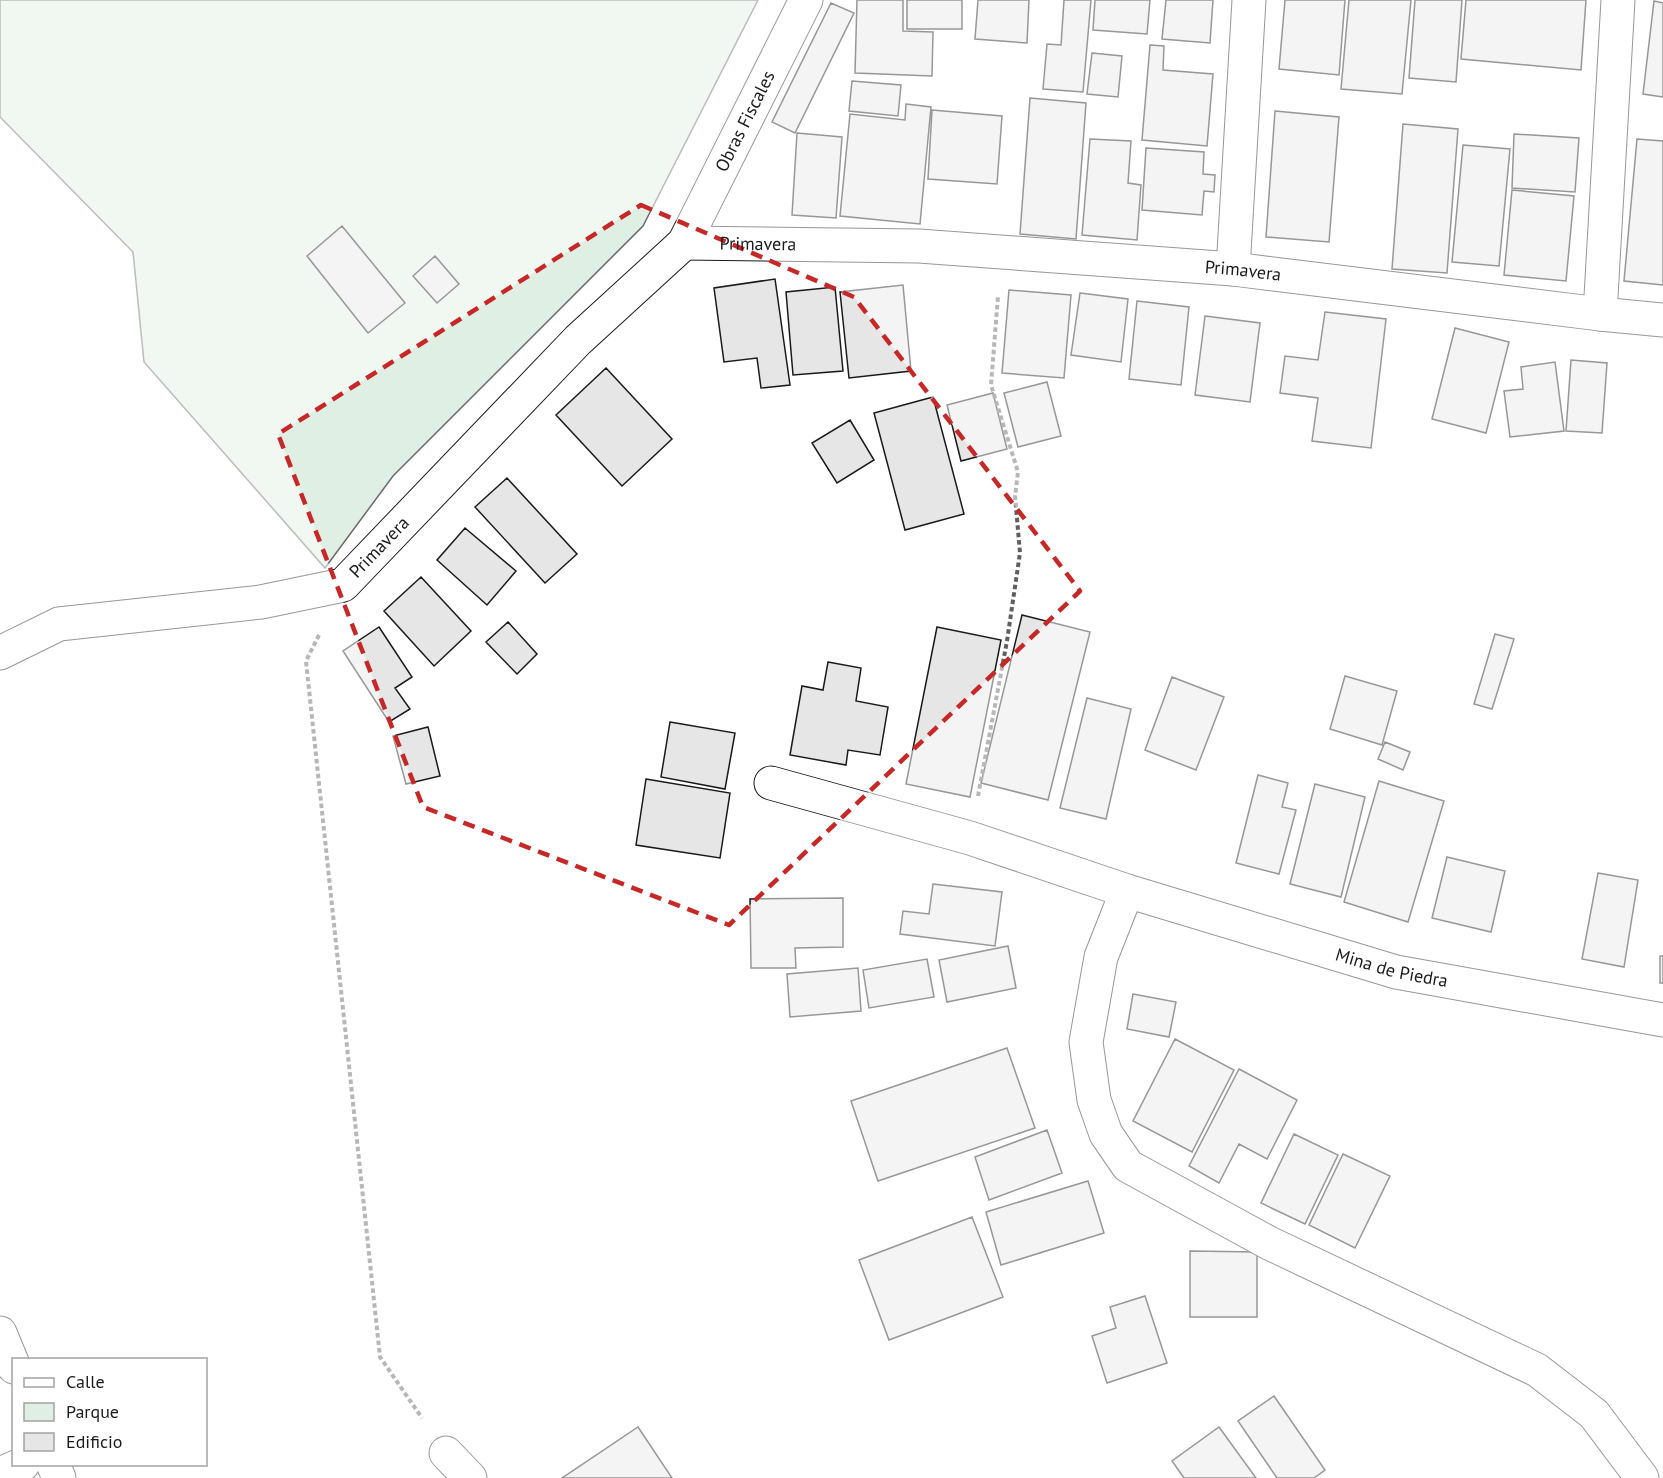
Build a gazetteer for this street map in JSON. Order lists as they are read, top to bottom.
{
  "streets": {
    "street": ["Obras Fiscales", "Primavera", "Mina de Piedra"]
  },
  "crossings": [
    ["Obras Fiscales", "Primavera"]
  ],
  "legend": ["Calle", "Parque", "Edificio"]
}
